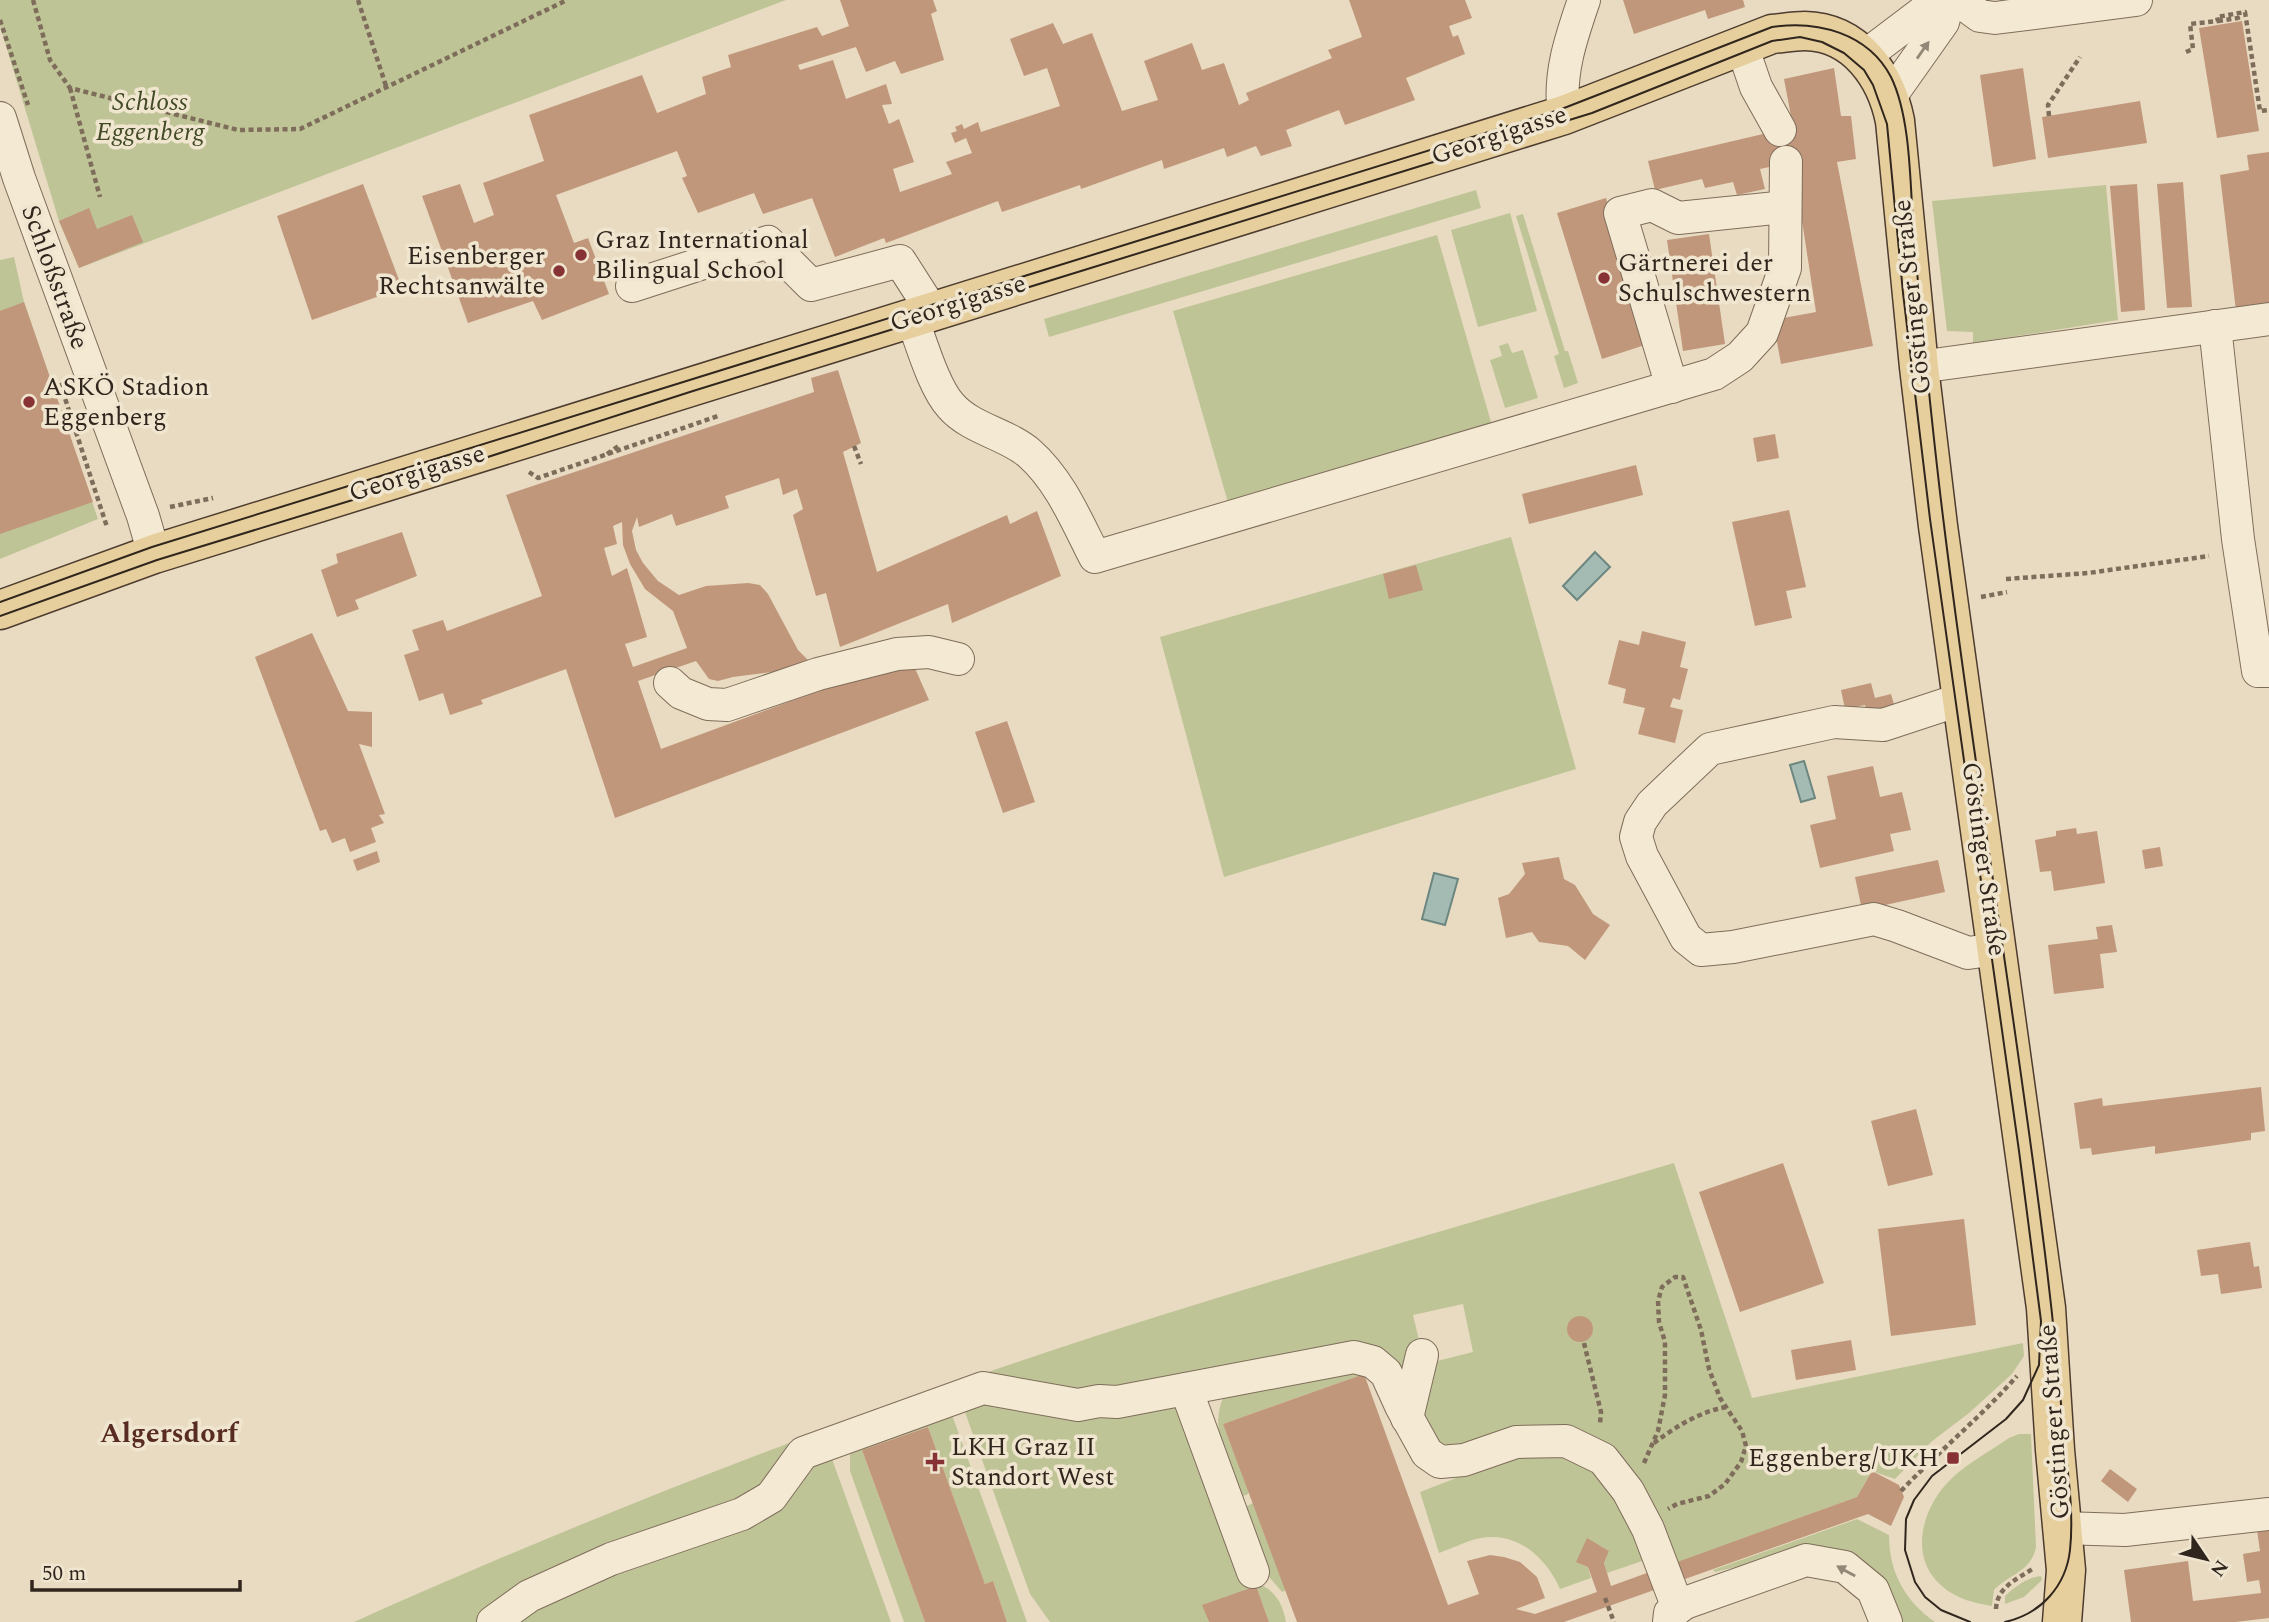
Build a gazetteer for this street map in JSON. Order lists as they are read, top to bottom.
{
  "streets": {
    "main road": ["Georgigasse", "Göstinger Straße"],
    "street": ["Schloßstraße"]
  },
  "crossings": [
    ["Georgigasse", "Schloßstraße"],
    ["Georgigasse", "Göstinger Straße"]
  ],
  "districts": ["Algersdorf"],
  "parks": ["Schloss Eggenberg"],
  "places": {
    "other": [
      "Graz International Bilingual School",
      "Eisenberger Rechtsanwälte",
      "Gärtnerei der Schulschwestern",
      "ASKÖ Stadion Eggenberg"
    ],
    "transit": ["Eggenberg/UKH"],
    "health": ["LKH Graz II Standort West"]
  },
  "scale_bar": "50 m",
  "north": "bottom right"
}
